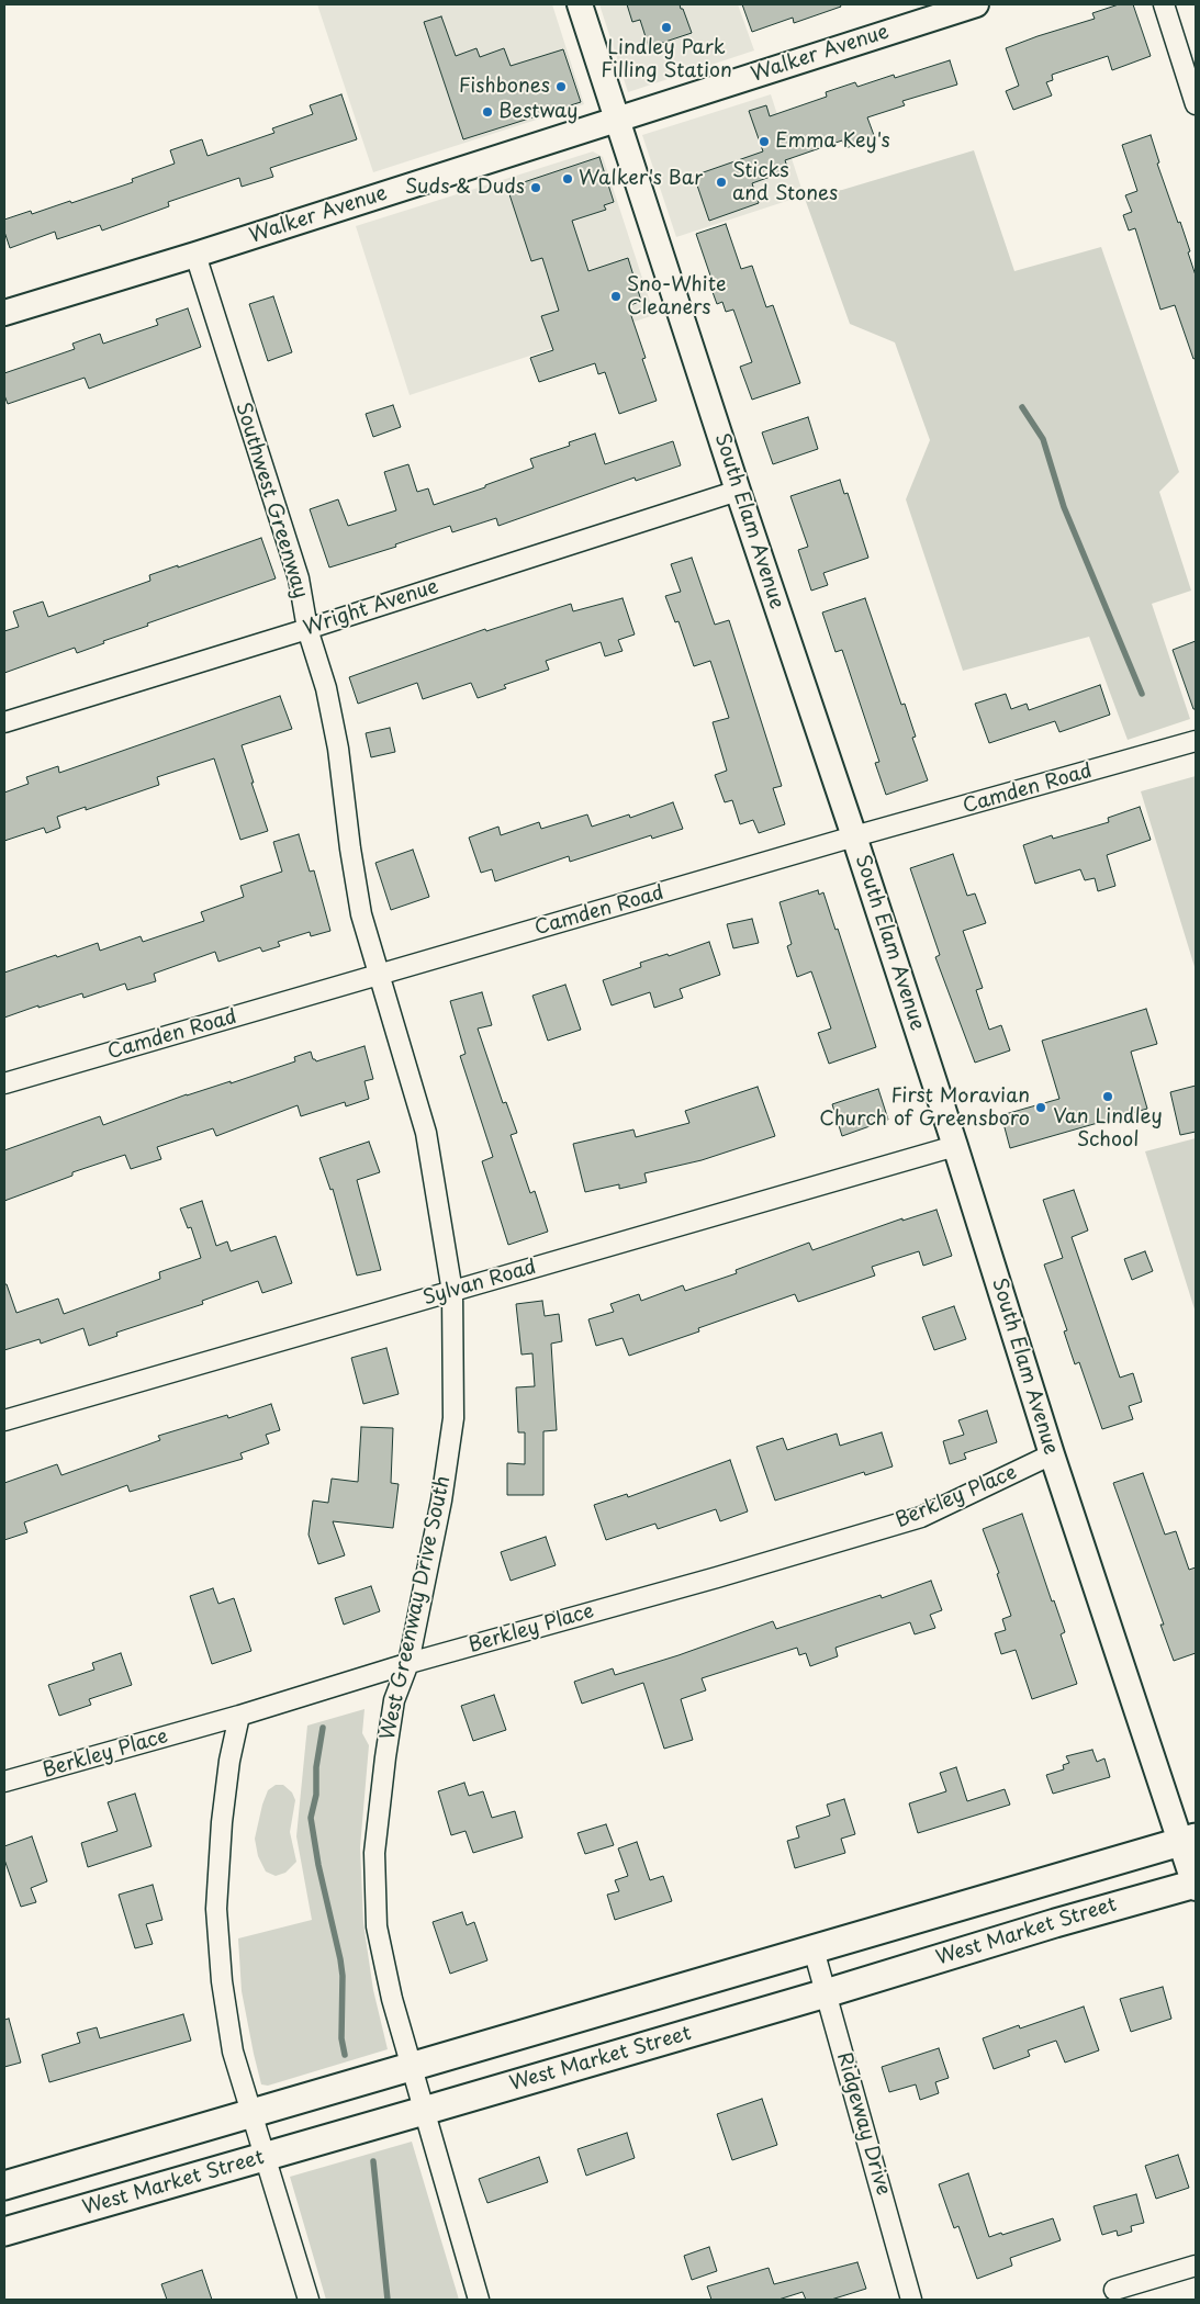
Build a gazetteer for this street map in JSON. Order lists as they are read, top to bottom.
{
  "streets": {
    "main road": ["West Market Street"],
    "street": [
      "Walker Avenue",
      "Southwest Greenway",
      "South Elam Avenue",
      "Wright Avenue",
      "Camden Road",
      "Sylvan Road",
      "Berkley Place",
      "West Greenway Drive South",
      "Ridgeway Drive"
    ]
  },
  "crossings": [
    ["Walker Avenue", "Southwest Greenway"],
    ["Walker Avenue", "South Elam Avenue"],
    ["Southwest Greenway", "Wright Avenue"],
    ["Southwest Greenway", "Camden Road"],
    ["Southwest Greenway", "West Greenway Drive South"],
    ["South Elam Avenue", "Wright Avenue"],
    ["South Elam Avenue", "Camden Road"],
    ["South Elam Avenue", "Sylvan Road"],
    ["South Elam Avenue", "Berkley Place"],
    ["South Elam Avenue", "West Market Street"],
    ["Camden Road", "West Greenway Drive South"],
    ["Sylvan Road", "West Greenway Drive South"],
    ["Berkley Place", "West Greenway Drive South"],
    ["West Greenway Drive South", "West Market Street"],
    ["West Market Street", "Ridgeway Drive"]
  ],
  "places": [
    "Lindley Park Filling Station",
    "Fishbones",
    "Bestway",
    "Emma Key's",
    "Walker's Bar",
    "Sticks and Stones",
    "Suds & Duds",
    "Sno-White Cleaners",
    "Van Lindley School",
    "First Moravian Church of Greensboro"
  ]
}
